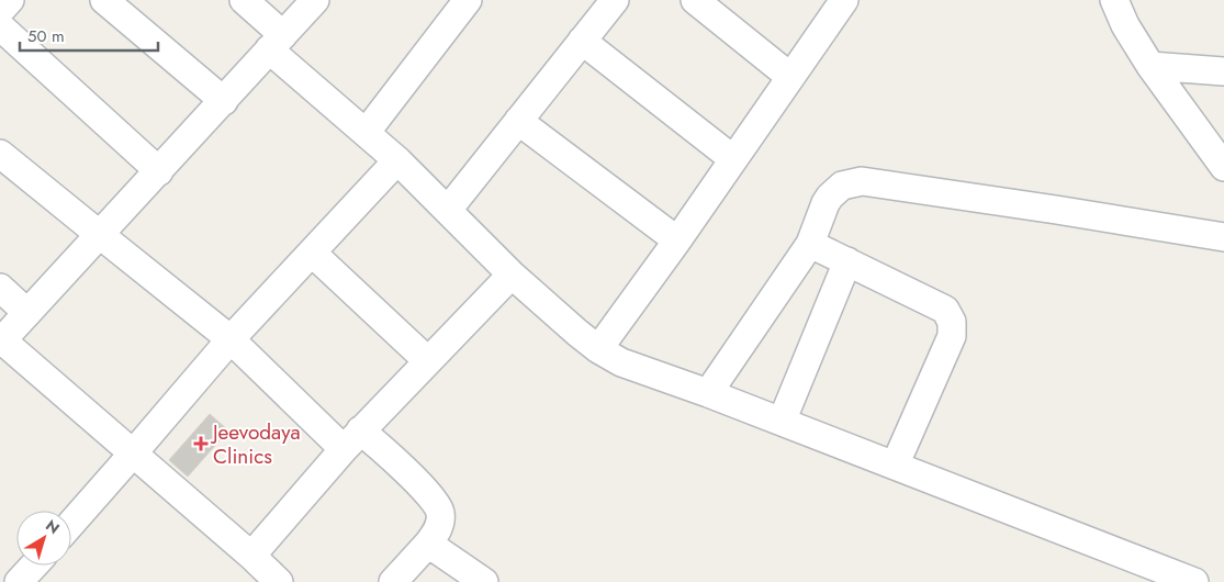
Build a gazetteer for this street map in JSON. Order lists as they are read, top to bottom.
{
  "places": {
    "health": ["Jeevodaya Clinics"]
  },
  "scale_bar": "50 m",
  "north": "top right"
}
